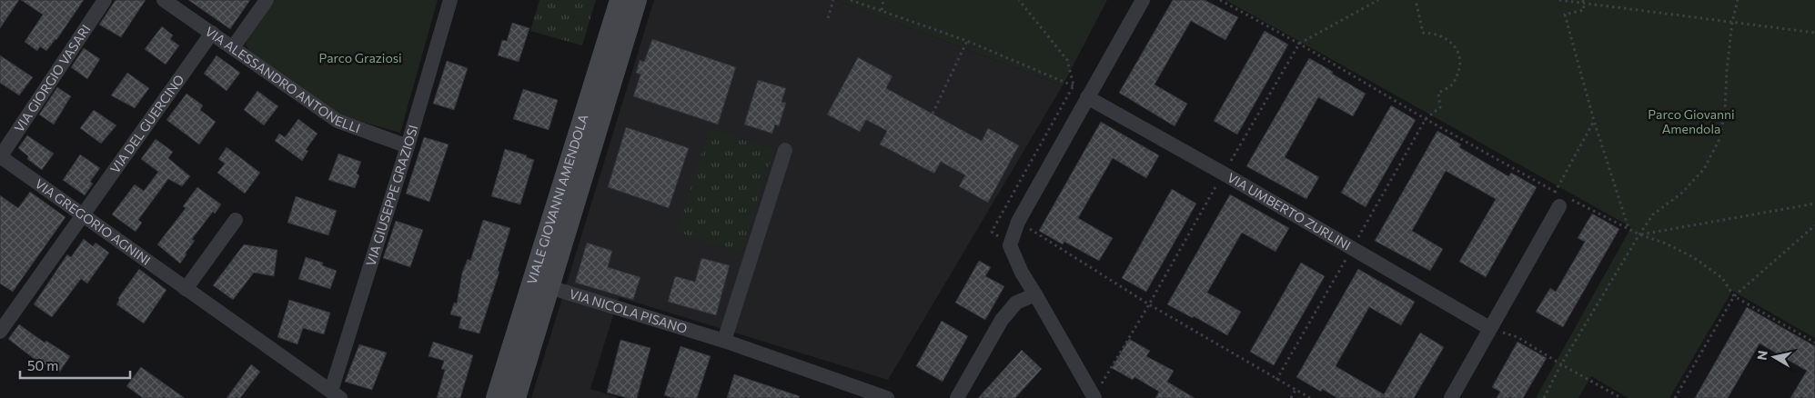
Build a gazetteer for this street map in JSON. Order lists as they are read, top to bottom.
{
  "streets": {
    "main road": ["VIALE GIOVANNI AMENDOLA"],
    "street": [
      "VIA GIORGIO VASARI",
      "VIA ALESSANDRO ANTONELLI",
      "VIA DEL GUERCINO",
      "VIA GIUSEPPE GRAZIOSI",
      "VIA UMBERTO ZURLINI",
      "VIA GREGORIO AGNINI",
      "VIA NICOLA PISANO"
    ]
  },
  "crossings": [
    ["VIA GIORGIO VASARI", "VIA GREGORIO AGNINI"],
    ["VIA ALESSANDRO ANTONELLI", "VIA DEL GUERCINO"],
    ["VIA ALESSANDRO ANTONELLI", "VIA GIUSEPPE GRAZIOSI"],
    ["VIA DEL GUERCINO", "VIA GREGORIO AGNINI"],
    ["VIA GIUSEPPE GRAZIOSI", "VIA GREGORIO AGNINI"],
    ["VIALE GIOVANNI AMENDOLA", "VIA NICOLA PISANO"]
  ],
  "parks": ["Parco Graziosi", "Parco Giovanni Amendola"],
  "scale_bar": "50 m",
  "north": "left"
}
